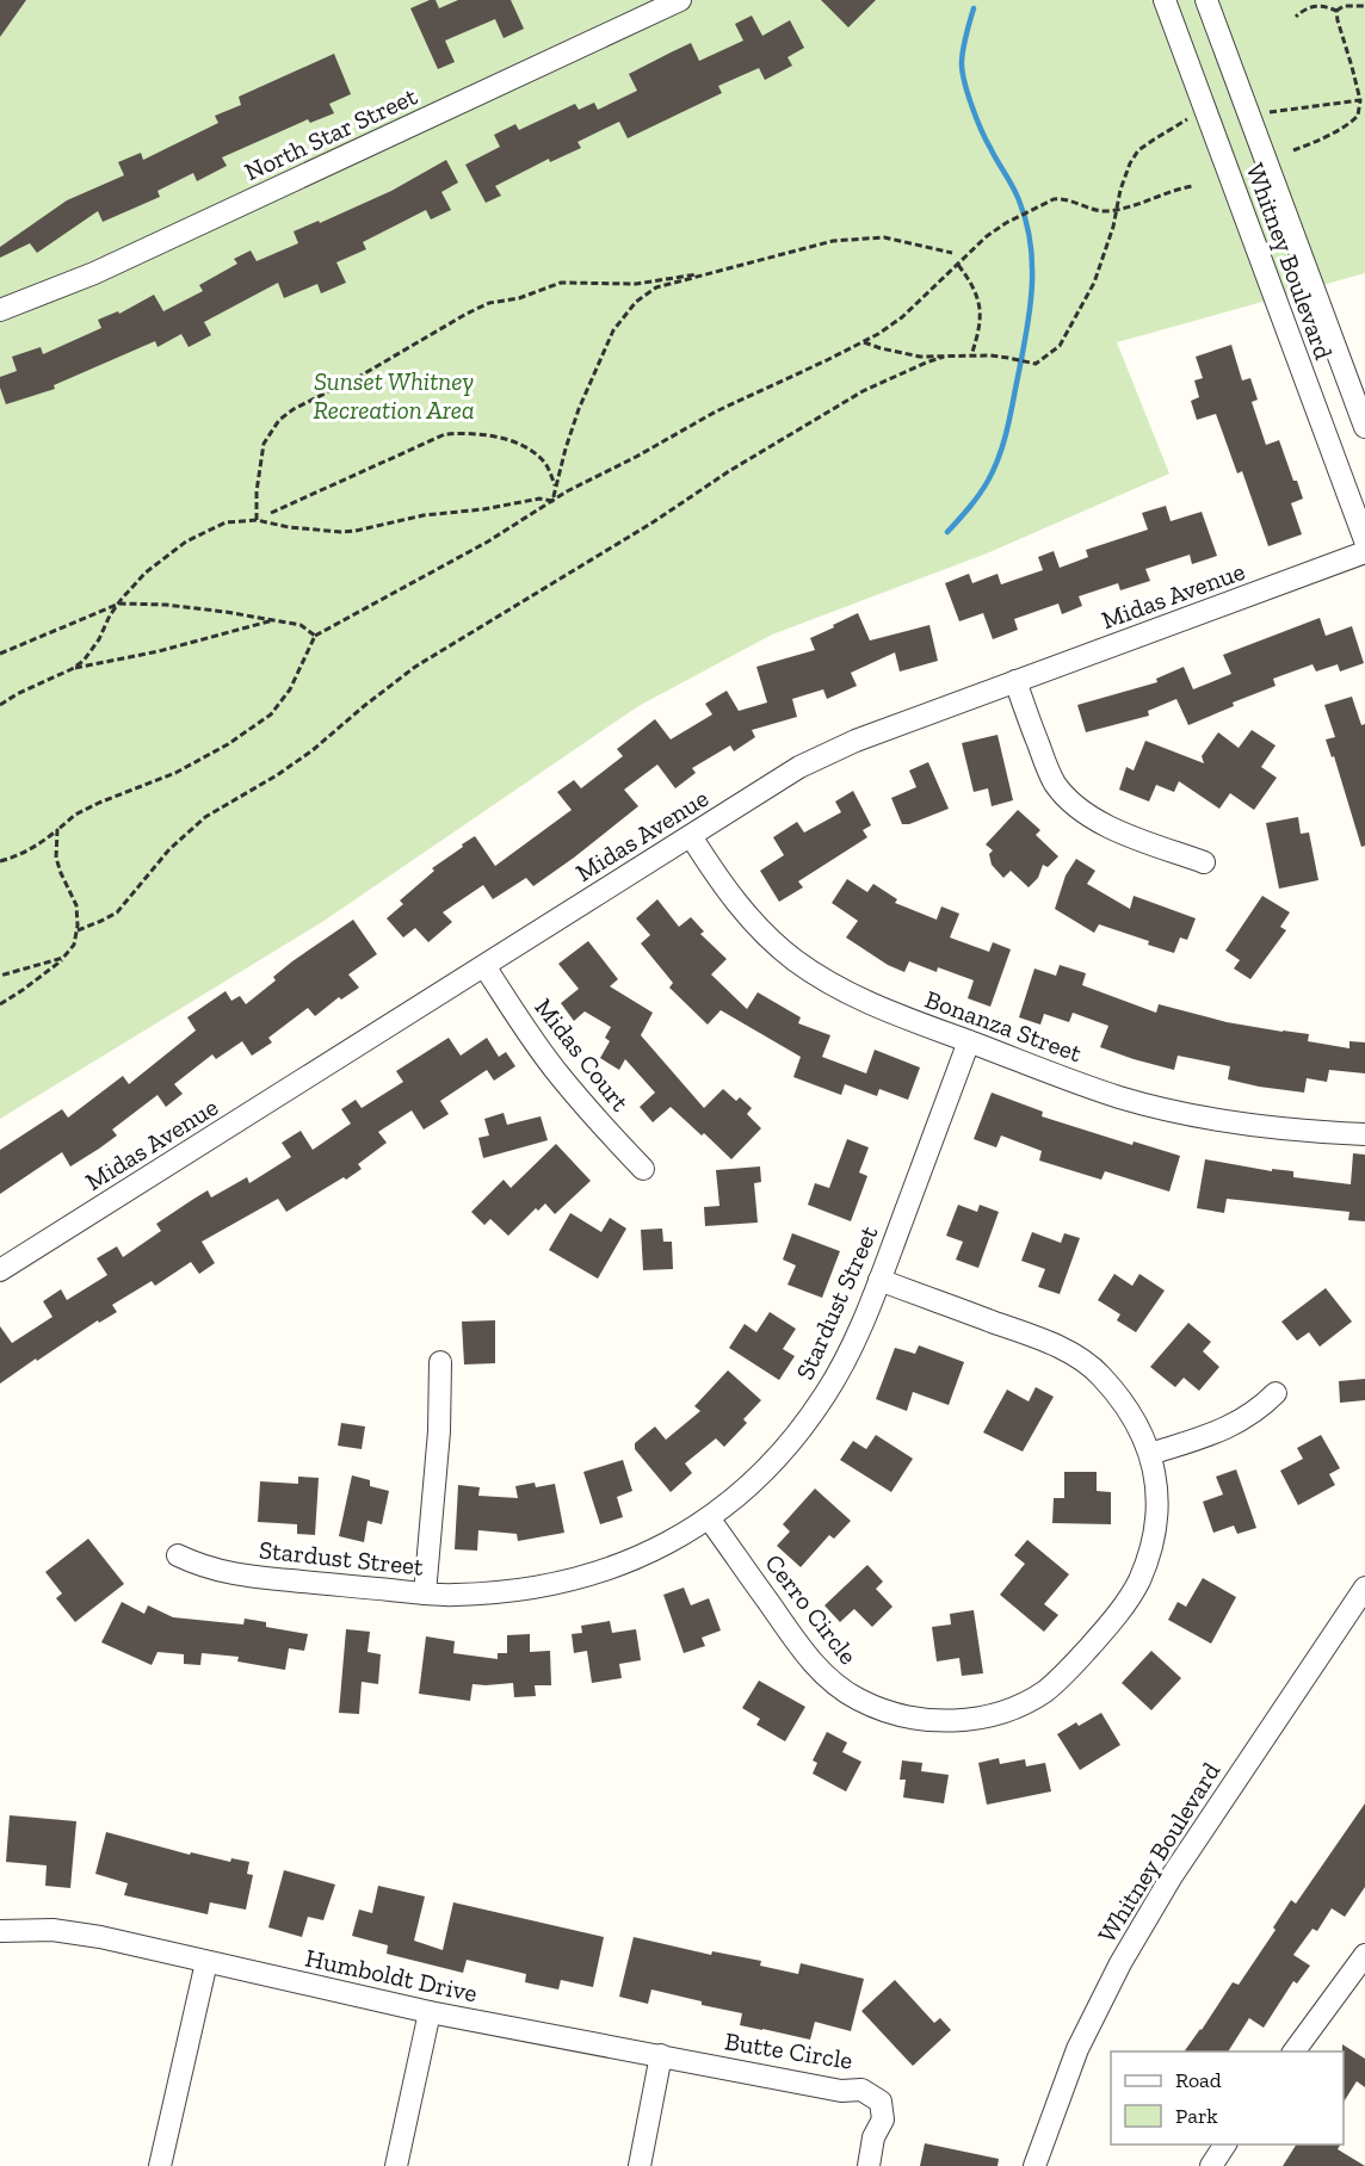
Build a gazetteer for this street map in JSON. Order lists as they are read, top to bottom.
{
  "streets": {
    "street": [
      "North Star Street",
      "Whitney Boulevard",
      "Midas Avenue",
      "Bonanza Street",
      "Midas Court",
      "Stardust Street",
      "Cerro Circle",
      "Humboldt Drive",
      "Butte Circle"
    ]
  },
  "crossings": [
    ["Midas Avenue", "Bonanza Street"],
    ["Midas Avenue", "Midas Court"],
    ["Bonanza Street", "Stardust Street"],
    ["Stardust Street", "Cerro Circle"],
    ["Humboldt Drive", "Butte Circle"]
  ],
  "parks": ["Sunset Whitney Recreation Area"],
  "legend": ["Road", "Park"]
}
